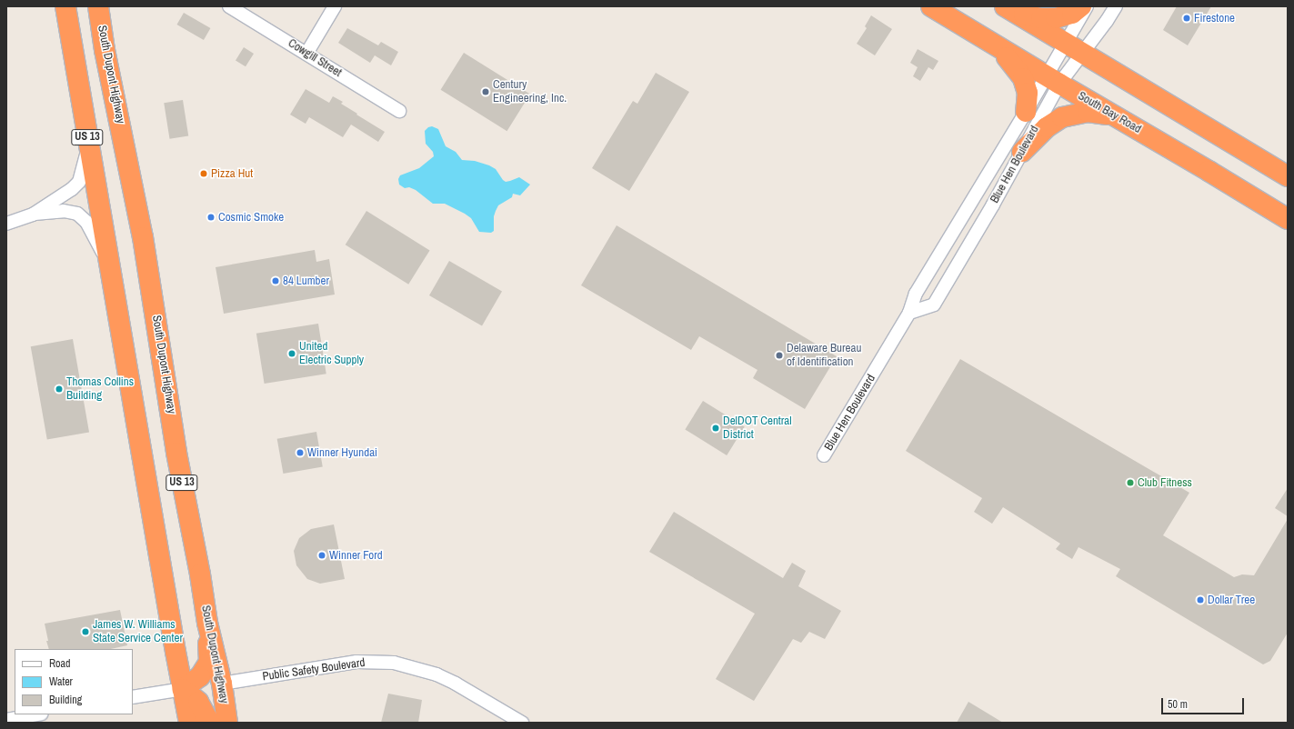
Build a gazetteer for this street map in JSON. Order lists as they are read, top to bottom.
{
  "streets": {
    "highway": ["South Dupont Highway", "South Bay Road", "US 13"],
    "street": ["Cowgill Street", "Blue Hen Boulevard", "Public Safety Boulevard"]
  },
  "crossings": [
    ["South Dupont Highway", "Public Safety Boulevard"],
    ["South Bay Road", "Blue Hen Boulevard"]
  ],
  "places": [
    "Firestone",
    "Century Engineering, Inc.",
    "Pizza Hut",
    "Cosmic Smoke",
    "84 Lumber",
    "United Electric Supply",
    "Delaware Bureau of Identification",
    "Thomas Collins Building",
    "DelDOT Central District",
    "Winner Hyundai",
    "Club Fitness",
    "Winner Ford",
    "Dollar Tree",
    "James W. Williams State Service Center"
  ],
  "legend": ["Road", "Water", "Building"],
  "scale_bar": "50 m"
}
